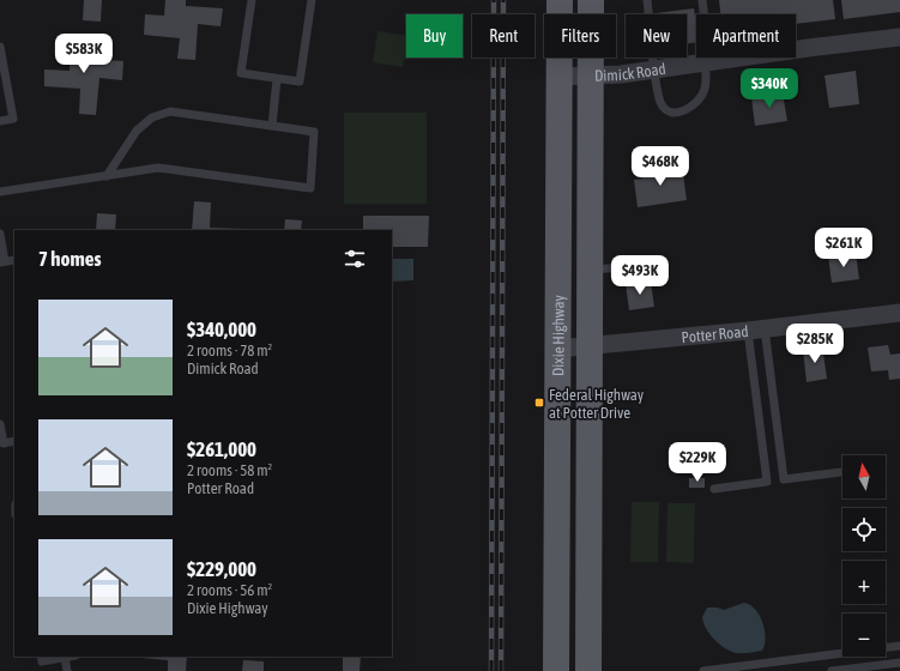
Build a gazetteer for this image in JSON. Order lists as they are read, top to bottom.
{
  "streets": {
    "main road": ["Dixie Highway"],
    "street": ["Dimick Road", "Potter Road"]
  },
  "crossings": [
    ["Dimick Road", "Dixie Highway"],
    ["Potter Road", "Dixie Highway"]
  ],
  "places": {
    "transit": ["Federal Highway at Potter Drive"]
  },
  "north": "top",
  "page": {
    "chip": [
      "Buy",
      "Rent",
      "Filters",
      "New",
      "Apartment"
    ],
    "price": [
      "$583K",
      "$340K",
      "$468K",
      "$261K",
      "$493K",
      "$285K",
      "$229K"
    ],
    "heading": "7 homes",
    "list": [
      {
        "name": "$340,000",
        "note": "2 rooms · 78 m² · Dimick Road"
      },
      {
        "name": "$261,000",
        "note": "2 rooms · 58 m² · Potter Road"
      },
      {
        "name": "$229,000",
        "note": "2 rooms · 56 m² · Dixie Highway"
      }
    ],
    "map_buttons": ["+", "−"]
  }
}
